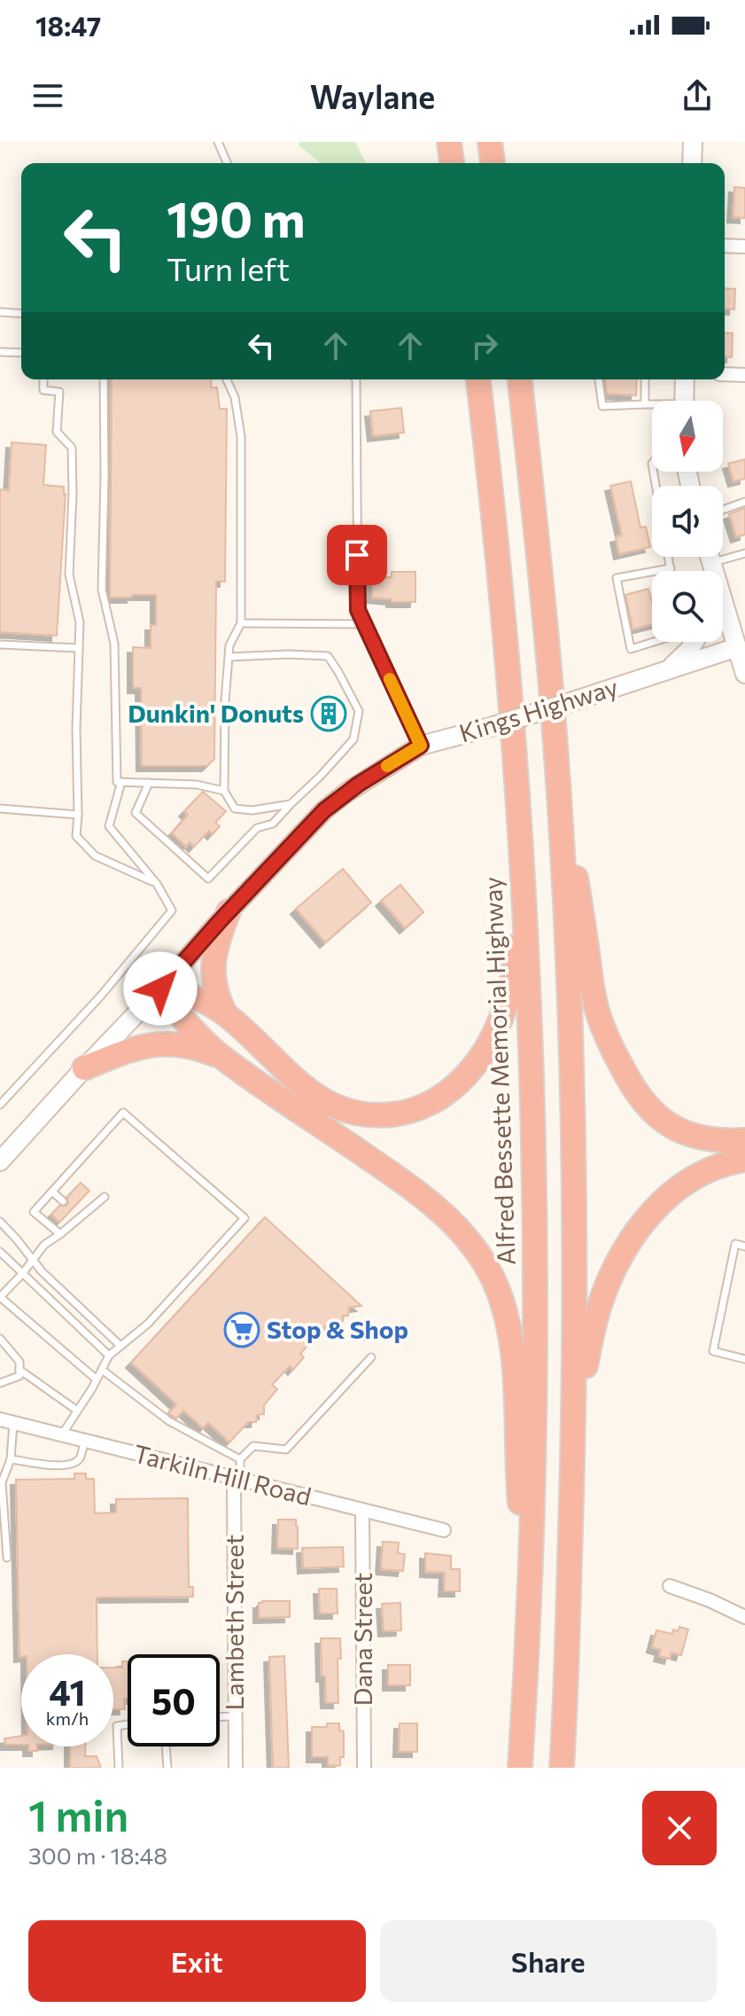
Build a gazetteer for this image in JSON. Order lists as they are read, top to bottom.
{
  "streets": {
    "highway": ["Alfred Bessette Memorial Highway"],
    "main road": ["Kings Highway"],
    "street": ["Tarkiln Hill Road", "Lambeth Street", "Dana Street"]
  },
  "crossings": [
    ["Tarkiln Hill Road", "Lambeth Street"],
    ["Tarkiln Hill Road", "Dana Street"]
  ],
  "places": {
    "building": ["Dunkin' Donuts"],
    "supermarket": ["Stop & Shop"]
  },
  "north": "bottom",
  "page": {
    "status": "18:47",
    "header": "Waylane",
    "turn": ["190 m", "Turn left"],
    "speed": "41 km/h",
    "limit": "50",
    "heading": ["1 min", "300 m · 18:48"],
    "buttons": ["Exit", "Share"]
  }
}
